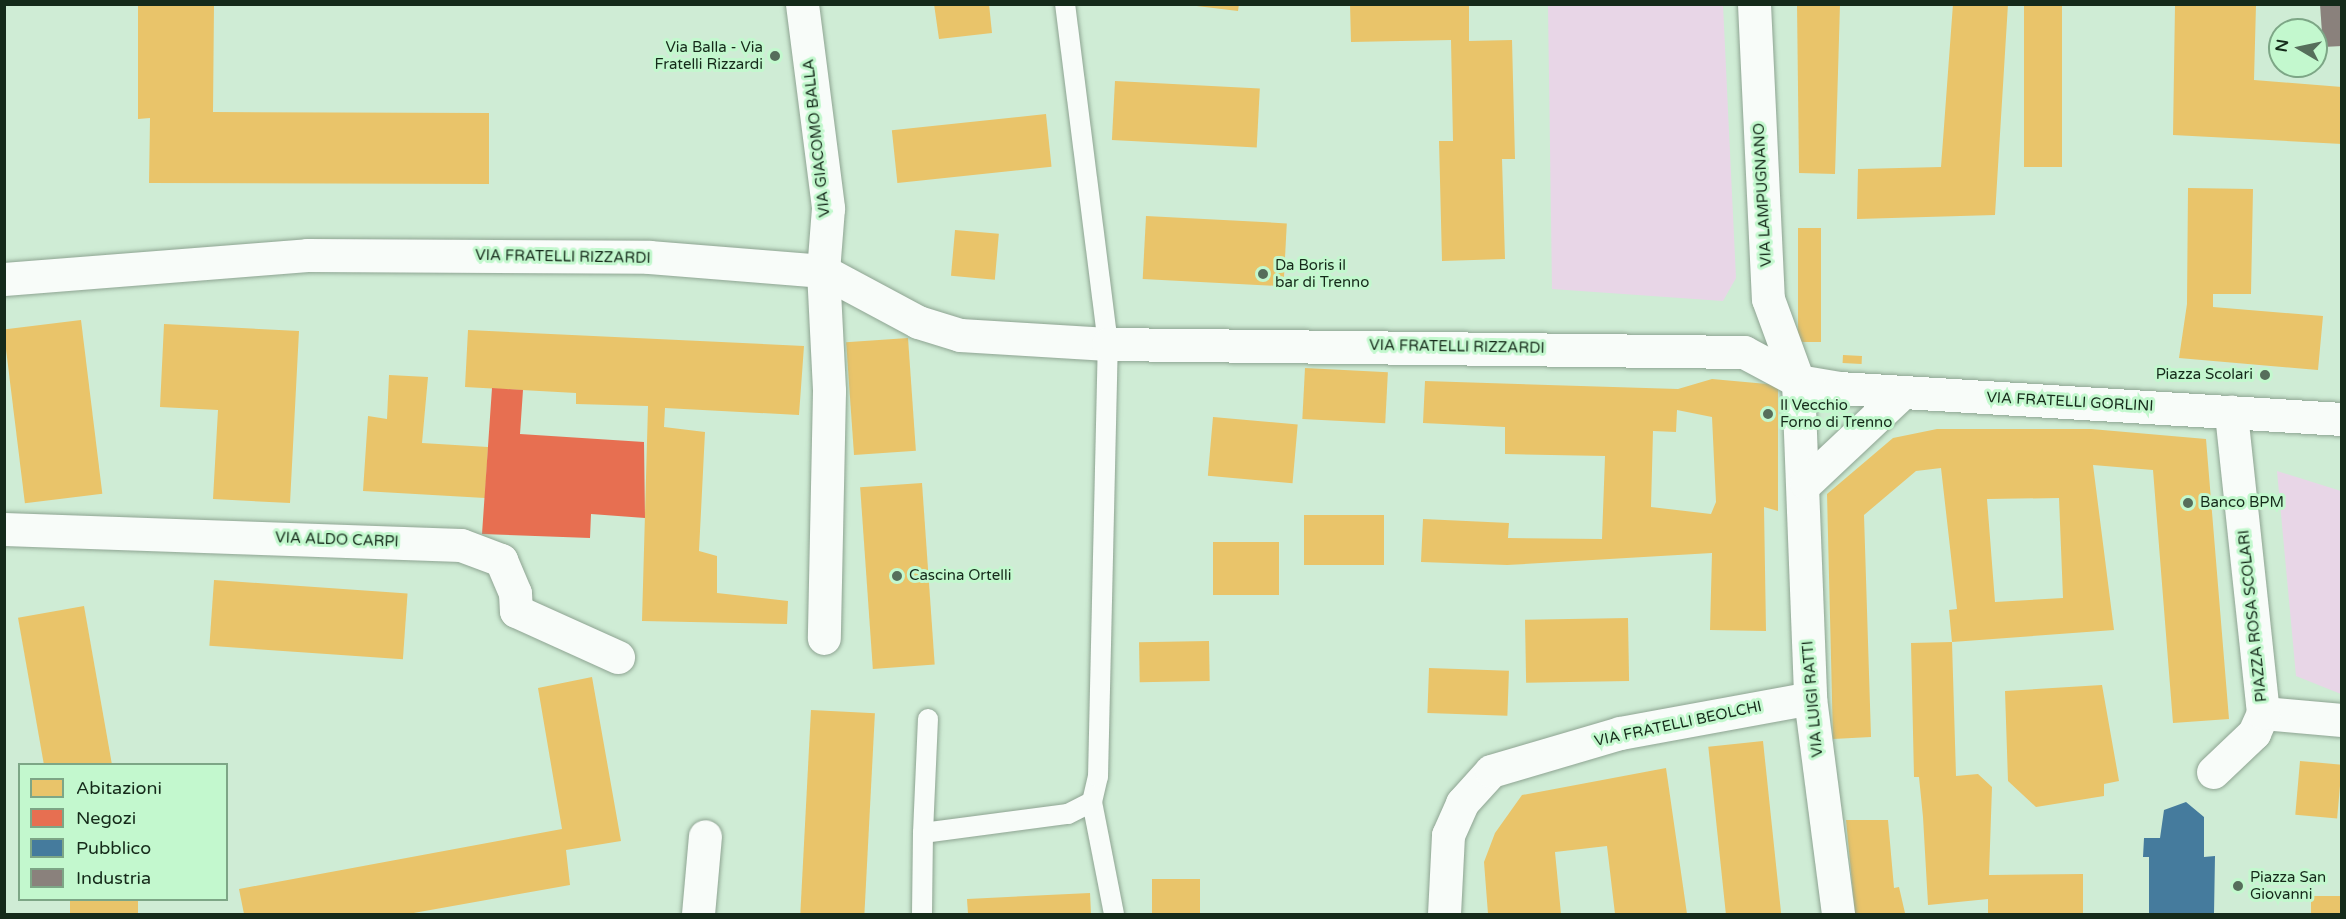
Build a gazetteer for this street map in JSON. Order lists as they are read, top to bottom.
{
  "streets": {
    "street": [
      "VIA GIACOMO BALLA",
      "VIA LAMPUGNANO",
      "VIA FRATELLI RIZZARDI",
      "VIA FRATELLI GORLINI",
      "VIA ALDO CARPI",
      "PIAZZA ROSA SCOLARI",
      "VIA LUIGI RATTI",
      "VIA FRATELLI BEOLCHI"
    ]
  },
  "crossings": [
    ["VIA GIACOMO BALLA", "VIA FRATELLI RIZZARDI"],
    ["VIA LAMPUGNANO", "VIA FRATELLI RIZZARDI"],
    ["VIA LAMPUGNANO", "VIA FRATELLI GORLINI"],
    ["VIA LAMPUGNANO", "VIA LUIGI RATTI"],
    ["VIA FRATELLI RIZZARDI", "VIA FRATELLI GORLINI"],
    ["VIA FRATELLI RIZZARDI", "VIA LUIGI RATTI"],
    ["VIA FRATELLI GORLINI", "PIAZZA ROSA SCOLARI"],
    ["VIA FRATELLI GORLINI", "VIA LUIGI RATTI"],
    ["VIA LUIGI RATTI", "VIA FRATELLI BEOLCHI"]
  ],
  "places": [
    "Via Balla - Via Fratelli Rizzardi",
    "Da Boris il bar di Trenno",
    "Piazza Scolari",
    "Il Vecchio Forno di Trenno",
    "Banco BPM",
    "Cascina Ortelli",
    "Piazza San Giovanni"
  ],
  "legend": [
    "Abitazioni",
    "Negozi",
    "Pubblico",
    "Industria"
  ],
  "north": "left"
}
